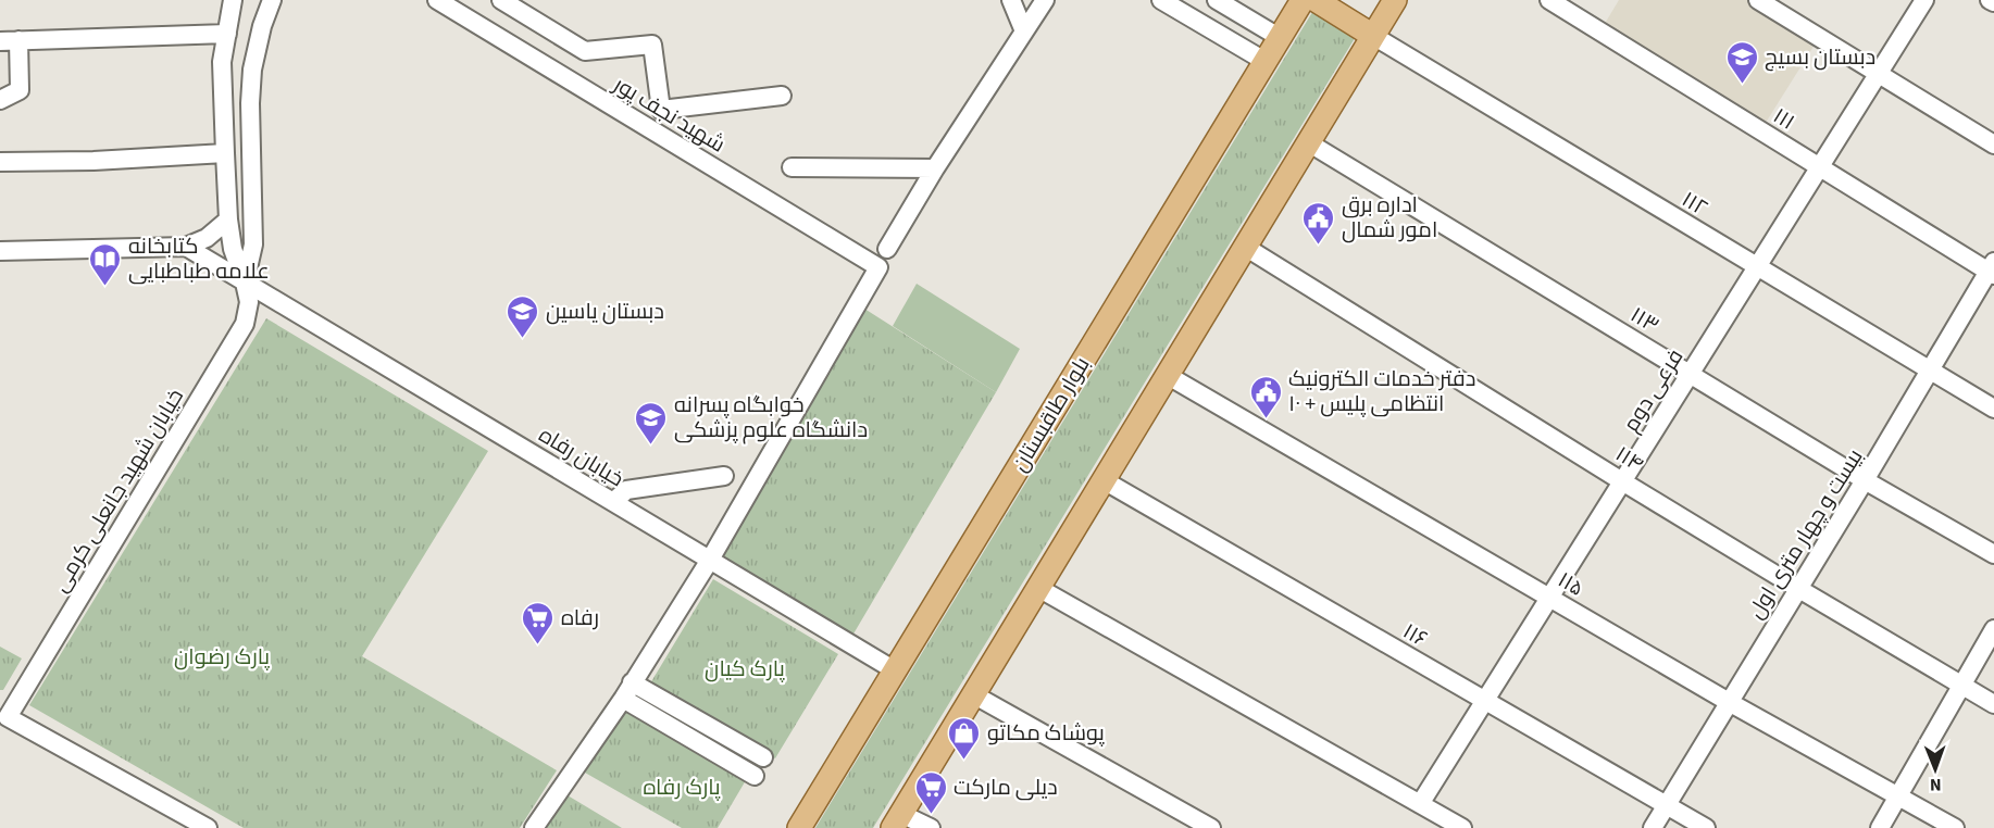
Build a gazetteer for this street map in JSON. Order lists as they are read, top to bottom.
{
  "streets": {
    "main road": ["بلوار طاقبستان"],
    "street": [
      "شهید نجف پور",
      "۱۱۱",
      "۱۱۲",
      "۱۱۳",
      "فرعی دوم",
      "خیابان رفاه",
      "۱۱۴",
      "خیابان شهید جانعلی کرمی",
      "بیست و چهار متری اول",
      "۱۱۵",
      "۱۱۶"
    ]
  },
  "crossings": [
    ["شهید نجف پور", "خیابان رفاه"],
    ["۱۱۱", "فرعی دوم"],
    ["۱۱۱", "بیست و چهار متری اول"],
    ["۱۱۲", "فرعی دوم"],
    ["۱۱۲", "بیست و چهار متری اول"],
    ["۱۱۳", "فرعی دوم"],
    ["۱۱۳", "بیست و چهار متری اول"],
    ["فرعی دوم", "۱۱۴"],
    ["فرعی دوم", "۱۱۵"],
    ["فرعی دوم", "۱۱۶"],
    ["بلوار طاقبستان", "خیابان رفاه"],
    ["خیابان رفاه", "خیابان شهید جانعلی کرمی"],
    ["۱۱۴", "بیست و چهار متری اول"],
    ["بیست و چهار متری اول", "۱۱۵"],
    ["بیست و چهار متری اول", "۱۱۶"]
  ],
  "parks": ["پارک رضوان", "پارک کیان", "پارک رفاه"],
  "places": {
    "school or university": ["دبستان بسیج", "دبستان یاسین", "خوابگاه پسرانه دانشگاه علوم پزشکی"],
    "public building": ["اداره برق امور شمال", "دفتر خدمات الکترونیک انتظامی پلیس + ۱۰"],
    "library": ["کتابخانه علامه طباطبایی"],
    "supermarket": ["رفاه", "دیلی مارکت"],
    "shop": ["پوشاک مکاتو"]
  },
  "north": "bottom"
}
